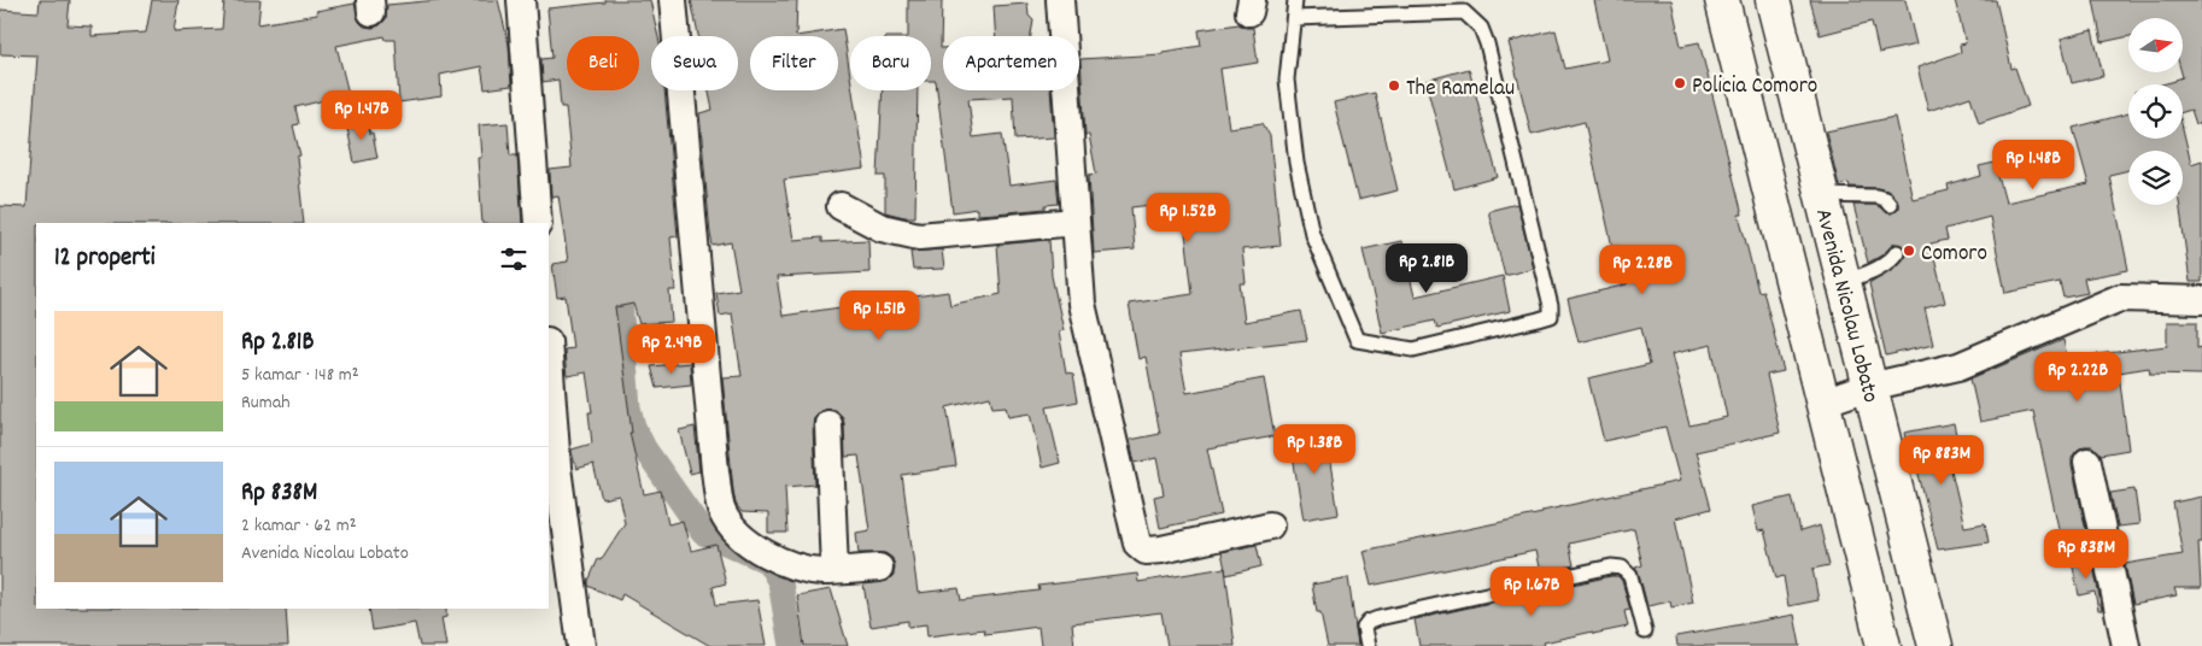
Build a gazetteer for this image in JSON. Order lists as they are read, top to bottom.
{
  "streets": {
    "main road": ["Avenida Nicolau Lobato"]
  },
  "places": ["Policia Comoro", "The Ramelau", "Comoro"],
  "north": "right",
  "page": {
    "chip": [
      "Beli",
      "Sewa",
      "Filter",
      "Baru",
      "Apartemen"
    ],
    "price": [
      "Rp 1.47B",
      "Rp 1.48B",
      "Rp 1.52B",
      "Rp 2.81B",
      "Rp 2.28B",
      "Rp 1.51B",
      "Rp 2.49B",
      "Rp 2.22B",
      "Rp 1.38B",
      "Rp 883M",
      "Rp 838M",
      "Rp 1.67B"
    ],
    "heading": "12 properti",
    "list": [
      {
        "name": "Rp 2.81B",
        "note": "5 kamar · 148 m² · Rumah"
      },
      {
        "name": "Rp 838M",
        "note": "2 kamar · 62 m² · Avenida Nicolau Lobato"
      }
    ]
  }
}
